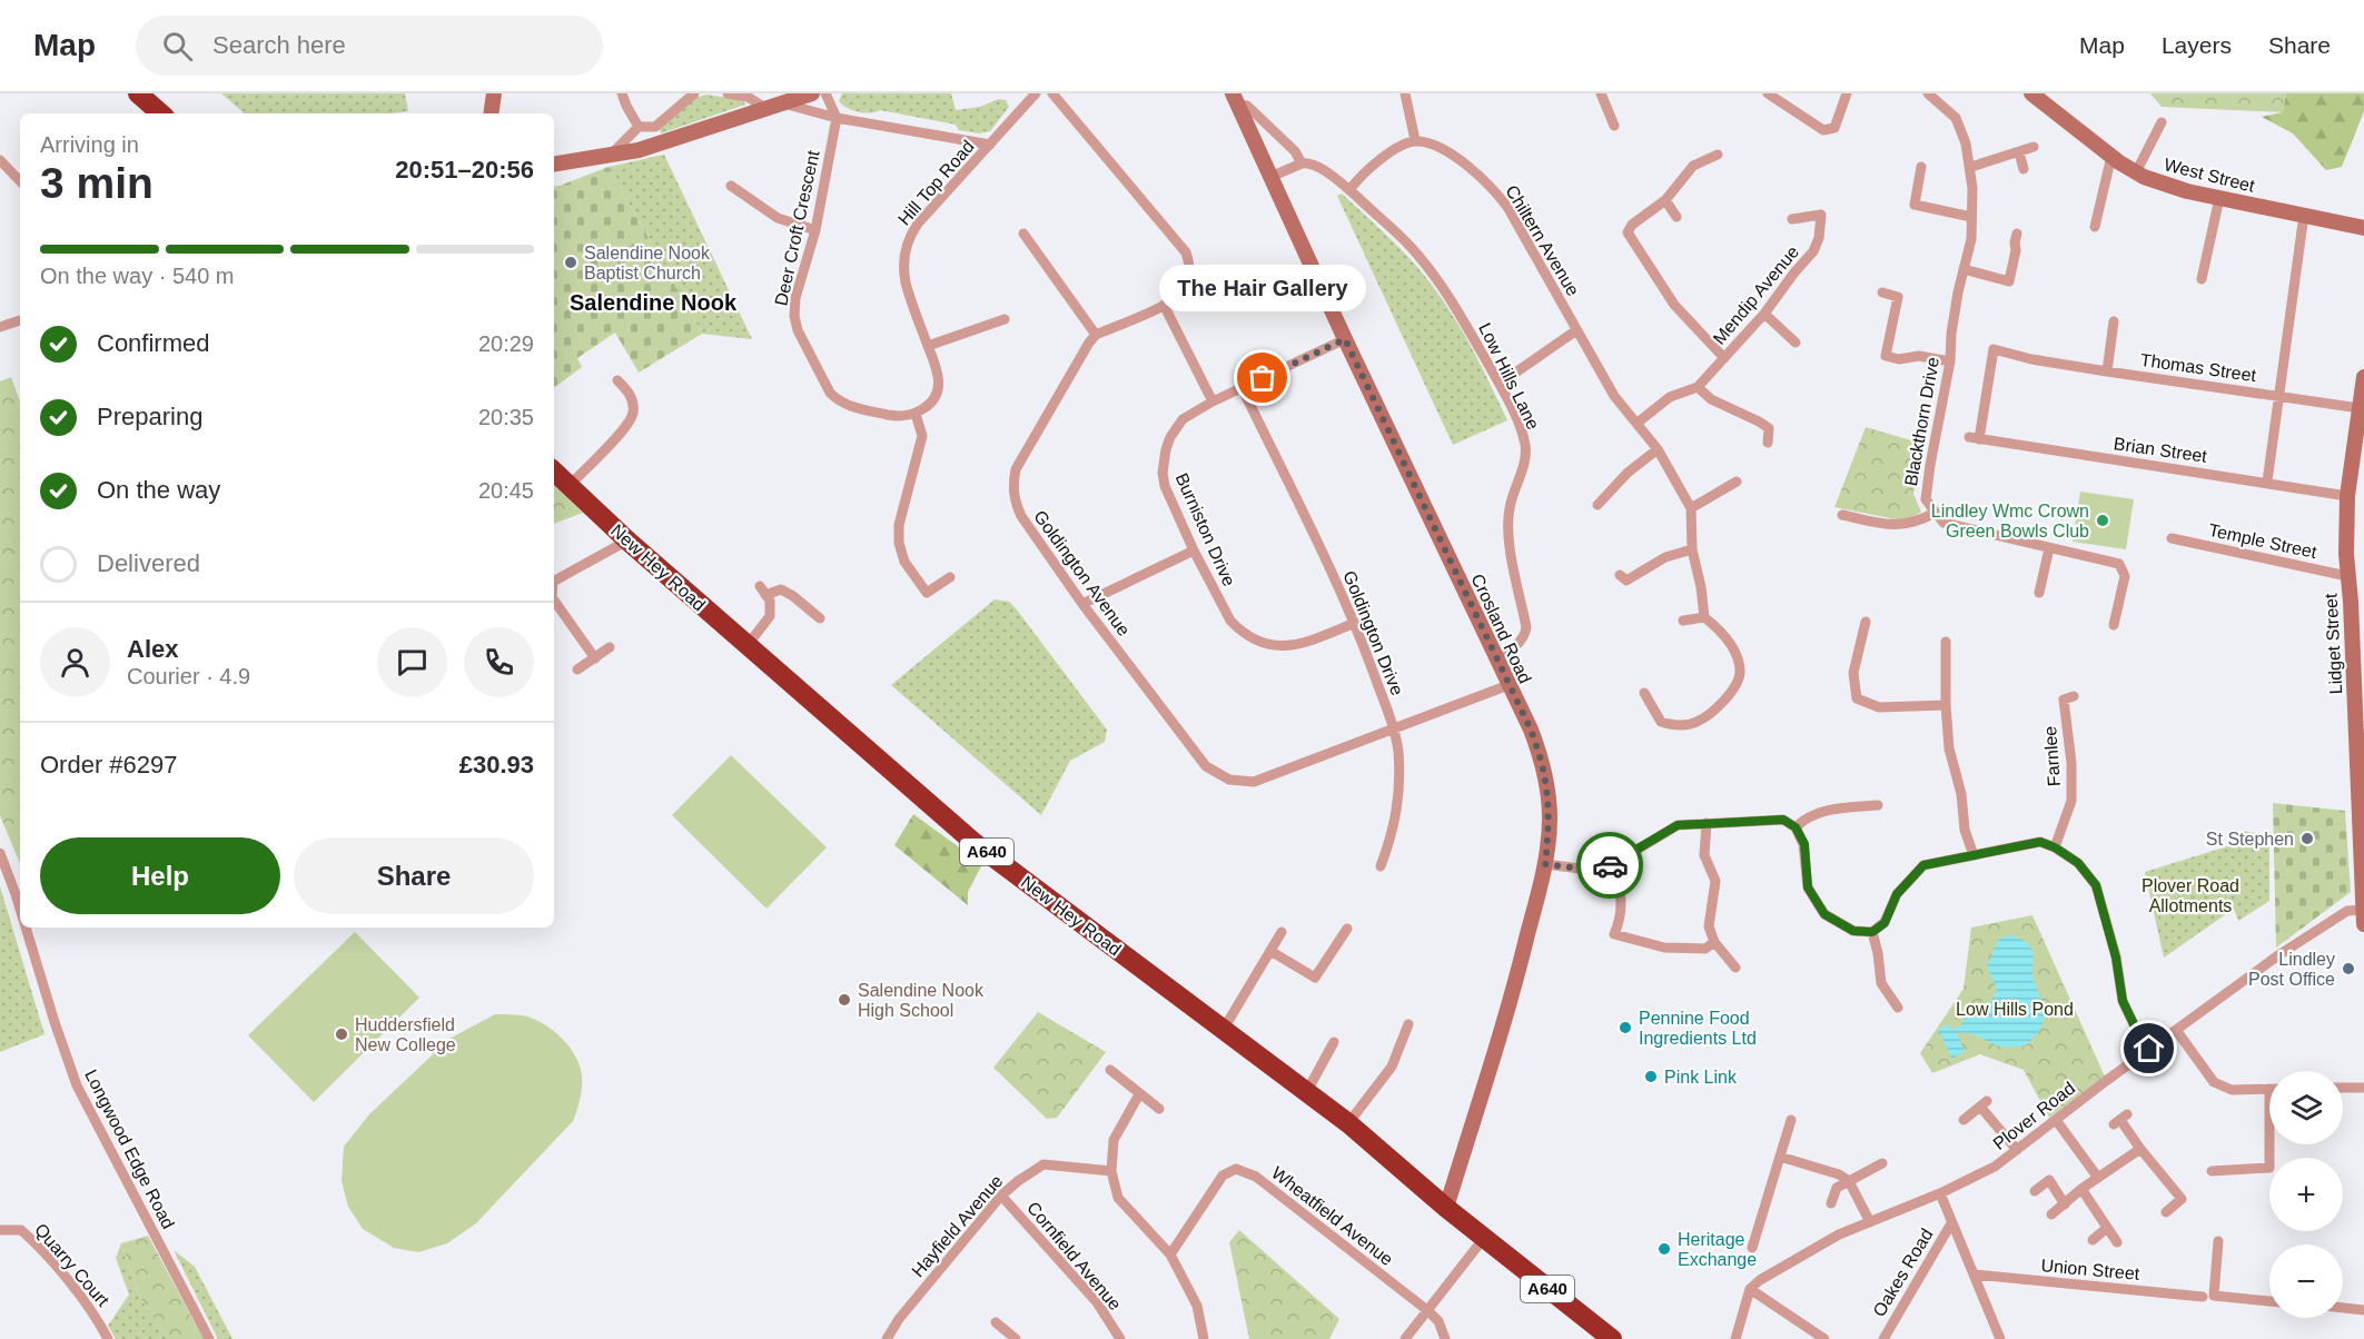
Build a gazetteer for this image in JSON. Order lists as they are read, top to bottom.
{
  "streets": {
    "highway": ["New Hey Road", "A640"],
    "street": [
      "West Street",
      "Hill Top Road",
      "Deer Croft Crescent",
      "Chiltern Avenue",
      "Mendip Avenue",
      "Thomas Street",
      "Low Hills Lane",
      "Blackthorn Drive",
      "Brian Street",
      "Burniston Drive",
      "Temple Street",
      "Goldington Avenue",
      "Crosland Road",
      "Goldington Drive",
      "Lidget Street",
      "Farnlee",
      "Plover Road",
      "Longwood Edge Road",
      "Wheatfield Avenue",
      "Hayfield Avenue",
      "Cornfield Avenue",
      "Quarry Court",
      "Union Street",
      "Oakes Road"
    ]
  },
  "crossings": [
    ["Hill Top Road", "Deer Croft Crescent"],
    ["Chiltern Avenue", "Mendip Avenue"],
    ["Thomas Street", "Brian Street"],
    ["Thomas Street", "Lidget Street"],
    ["Low Hills Lane", "Crosland Road"],
    ["Brian Street", "Lidget Street"],
    ["Burniston Drive", "Crosland Road"],
    ["Burniston Drive", "Goldington Drive"],
    ["Temple Street", "Lidget Street"],
    ["New Hey Road", "Crosland Road"],
    ["Goldington Avenue", "Crosland Road"],
    ["Goldington Avenue", "Goldington Drive"],
    ["Lidget Street", "Plover Road"],
    ["Hayfield Avenue", "Cornfield Avenue"]
  ],
  "districts": ["Salendine Nook"],
  "parks": ["Plover Road Allotments", "Low Hills Pond"],
  "places": [
    "Salendine Nook Baptist Church",
    "The Hair Gallery",
    "Lindley Wmc Crown Green Bowls Club",
    "St Stephen",
    "Lindley Post Office",
    "Salendine Nook High School",
    "Pennine Food Ingredients Ltd",
    "Huddersfield New College",
    "Pink Link",
    "Heritage Exchange"
  ],
  "page": {
    "header": "Map",
    "search": "Search here",
    "nav": ["Map", "Layers", "Share"],
    "heading": ["3 min", "Arriving in", "20:51–20:56"],
    "panel": [
      "Alex",
      "Courier · 4.9",
      "Order #6297",
      "£30.93"
    ],
    "bar": "On the way · 540 m",
    "bubble": "The Hair Gallery",
    "list": [
      ["Confirmed", "20:29"],
      ["Preparing", "20:35"],
      ["On the way", "20:45"],
      "Delivered"
    ],
    "buttons": ["Help", "Share"],
    "map_buttons": ["+", "−"]
  }
}
